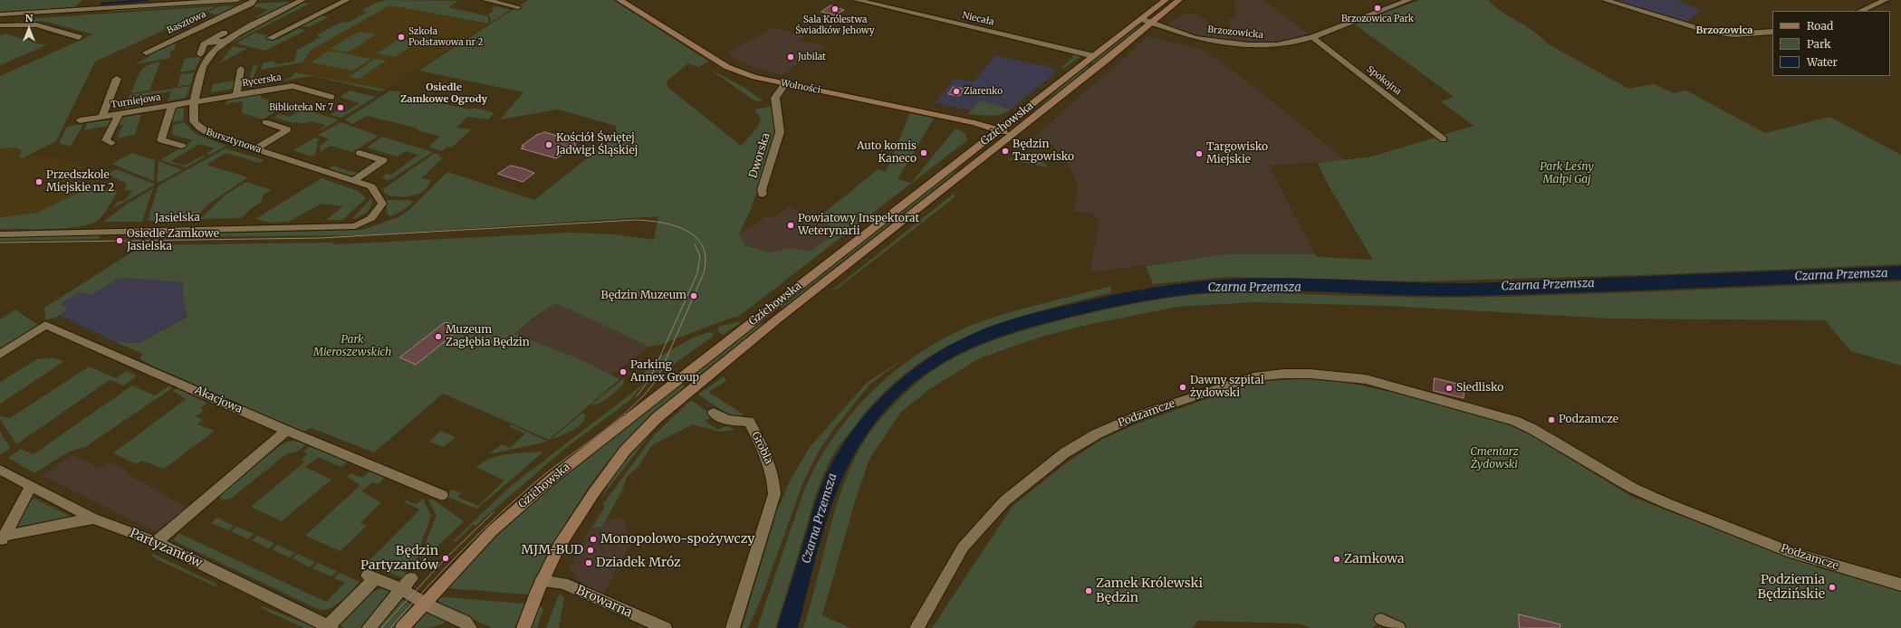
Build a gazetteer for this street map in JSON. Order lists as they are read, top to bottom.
{
  "streets": {
    "street": [
      "Niecała",
      "Basztowa",
      "Brzozowicka",
      "Rycerska",
      "Spokojna",
      "Wolności",
      "Turniejowa",
      "Gzichowska",
      "Bursztynowa",
      "Dworska",
      "Jasielska",
      "Akacjowa",
      "Podzamcze",
      "Grobla",
      "Partyzantów",
      "Browarna"
    ]
  },
  "crossings": [
    ["Niecała", "Gzichowska"],
    ["Brzozowicka", "Spokojna"],
    ["Brzozowicka", "Gzichowska"],
    ["Rycerska", "Turniejowa"],
    ["Rycerska", "Bursztynowa"],
    ["Wolności", "Gzichowska"],
    ["Wolności", "Dworska"],
    ["Turniejowa", "Bursztynowa"],
    ["Gzichowska", "Browarna"],
    ["Bursztynowa", "Jasielska"]
  ],
  "districts": ["Brzozowica", "Osiedle Zamkowe Ogrody"],
  "water": ["Czarna Przemsza"],
  "parks": ["Park Leśny Małpi Gaj", "Park Mieroszewskich", "Cmentarz Żydowski"],
  "places": [
    "Brzozowica Park",
    "Sala Królestwa Świadków Jehowy",
    "Szkoła Podstawowa nr 2",
    "Jubilat",
    "Ziarenko",
    "Biblioteka Nr 7",
    "Kościół Świętej Jadwigi Śląskiej",
    "Będzin Targowisko",
    "Auto komis Kaneco",
    "Targowisko Miejskie",
    "Przedszkole Miejskie nr 2",
    "Powiatowy Inspektorat Weterynarii",
    "Osiedle Zamkowe Jasielska",
    "Będzin Muzeum",
    "Muzeum Zagłębia Będzin",
    "Parking Annex Group",
    "Dawny szpital żydowski",
    "Siedlisko",
    "Podzamcze",
    "Monopolowo-spożywczy",
    "MJM-BUD",
    "Będzin Partyzantów",
    "Zamkowa",
    "Dziadek Mróz",
    "Podziemia Będzińskie",
    "Zamek Królewski Będzin"
  ],
  "legend": ["Road", "Park", "Water"],
  "north": "top"
}
